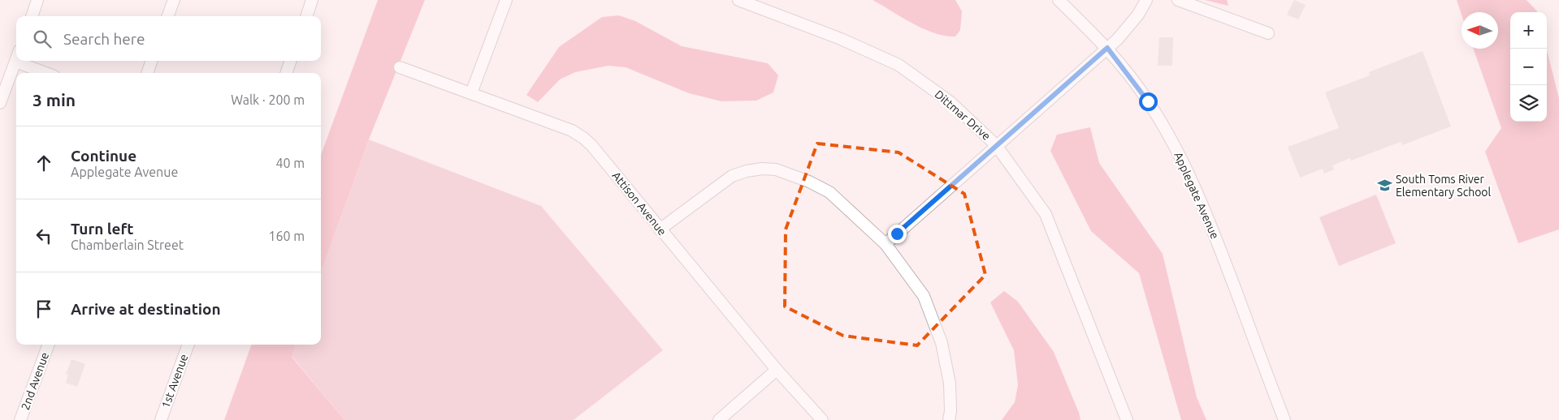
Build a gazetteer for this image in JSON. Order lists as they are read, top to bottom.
{
  "streets": {
    "street": [
      "Dittmar Drive",
      "Applegate Avenue",
      "Attison Avenue",
      "2nd Avenue",
      "1st Avenue"
    ]
  },
  "places": {
    "school or university": ["South Toms River Elementary School"]
  },
  "north": "left",
  "page": {
    "map_buttons": ["+", "−"],
    "search": "Search here",
    "heading": ["3 min", "Walk · 200 m"],
    "list": [
      ["Continue", "Applegate Avenue", "40 m"],
      ["Turn left", "Chamberlain Street", "160 m"],
      "Arrive at destination"
    ]
  }
}
